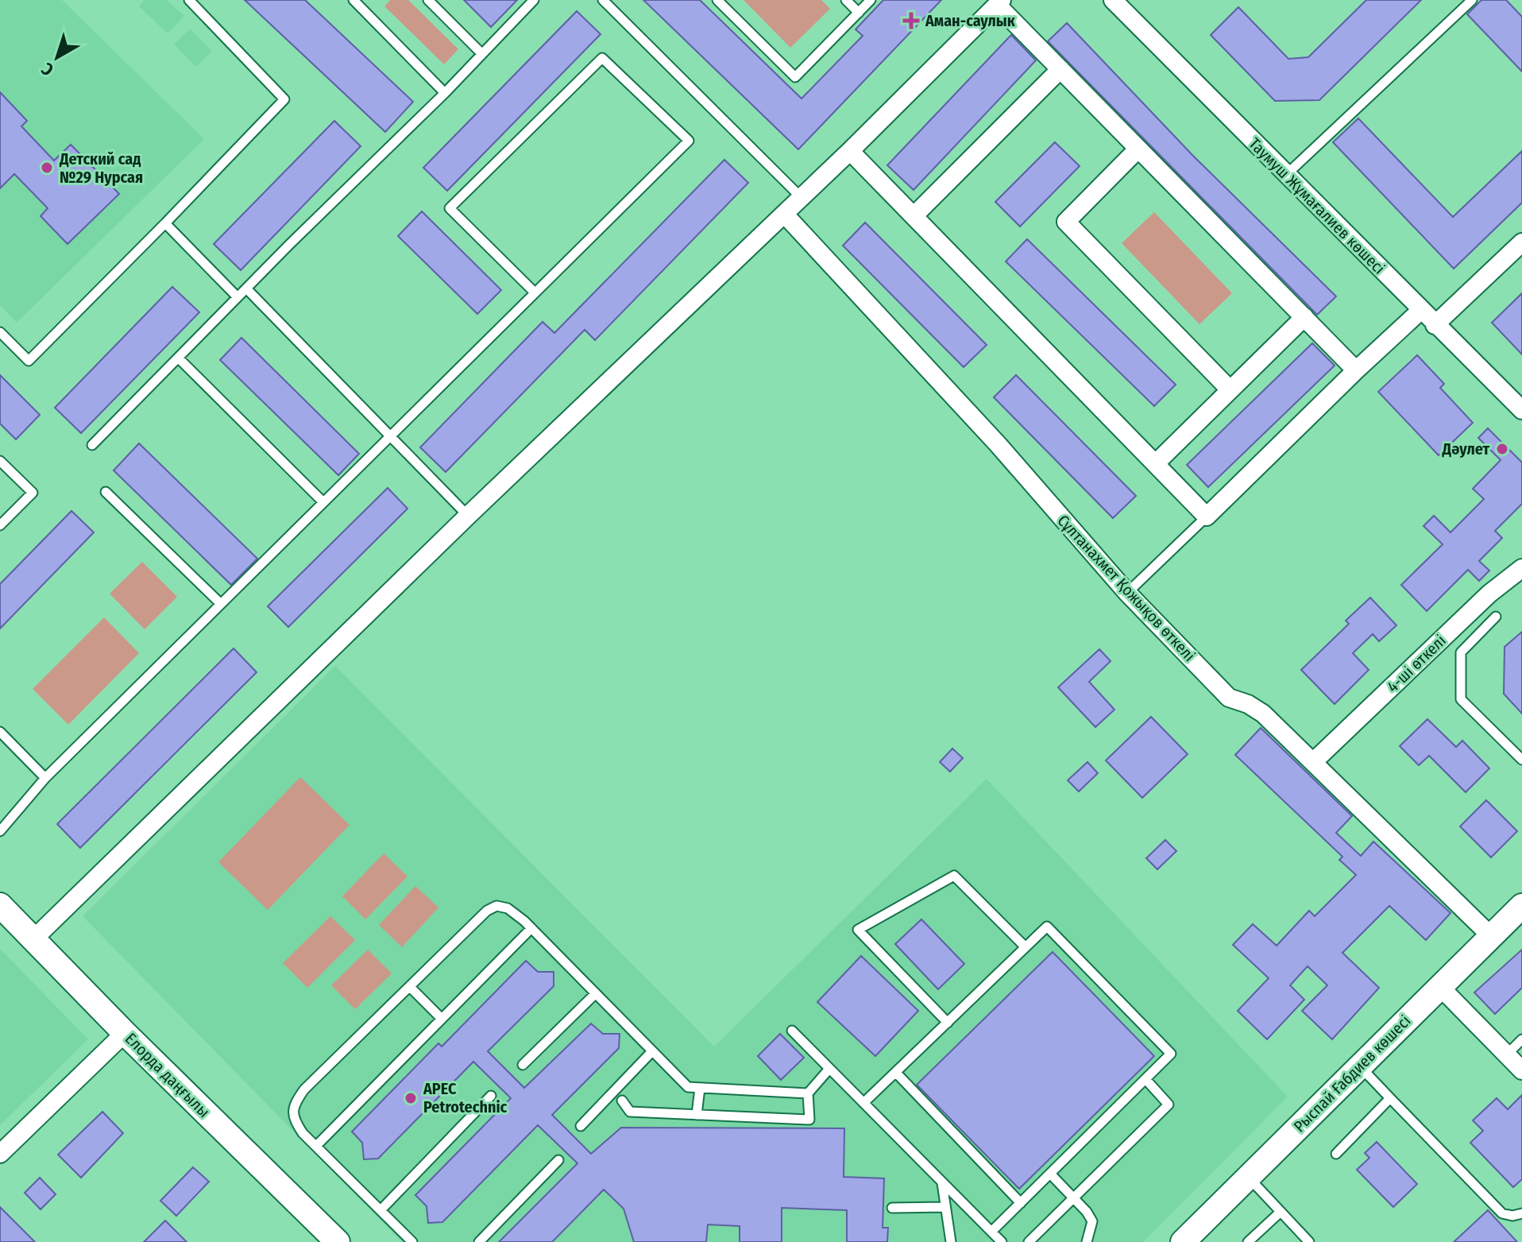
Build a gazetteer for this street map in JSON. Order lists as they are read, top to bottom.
{
  "streets": {
    "street": [
      "Таумуш Жұмағалиев көшесі",
      "Сұлтанахмет Қожықов өткелі",
      "4-ші өткелі",
      "Рыспай Ғабдиев көшесі",
      "Елорда даңғылы"
    ]
  },
  "crossings": [
    ["Сұлтанахмет Қожықов өткелі", "4-ші өткелі"],
    ["Сұлтанахмет Қожықов өткелі", "Рыспай Ғабдиев көшесі"]
  ],
  "places": {
    "health": ["Аман-саулык"],
    "other": ["Детский сад №29 Нурсая", "Дәулет", "APEC Petrotechnic"]
  },
  "north": "bottom left"
}
